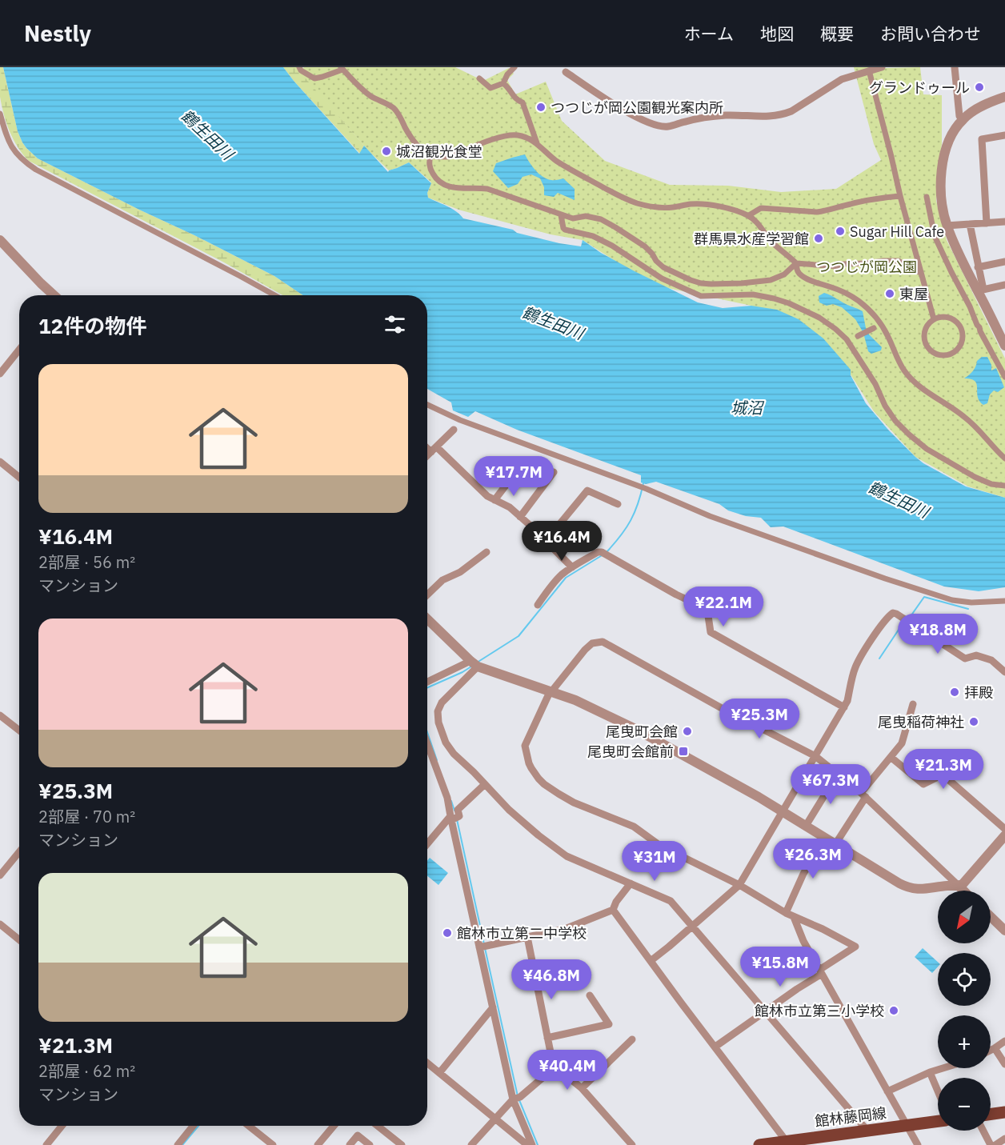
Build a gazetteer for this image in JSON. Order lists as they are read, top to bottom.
{
  "streets": {
    "main road": ["館林藤岡線"]
  },
  "water": ["鶴生田川", "城沼"],
  "parks": ["つつじが岡公園"],
  "places": {
    "other": [
      "グランドゥール",
      "つつじが岡公園観光案内所",
      "城沼観光食堂",
      "Sugar Hill Cafe",
      "群馬県水産学習館",
      "東屋",
      "拝殿",
      "尾曳稲荷神社",
      "尾曳町会館",
      "館林市立第二中学校",
      "館林市立第三小学校"
    ],
    "transit": ["尾曳町会館前"]
  },
  "north": "bottom left",
  "page": {
    "header": "Nestly",
    "nav": [
      "ホーム",
      "地図",
      "概要",
      "お問い合わせ"
    ],
    "heading": "12件の物件",
    "list": [
      {
        "name": "¥16.4M",
        "note": "2部屋 · 56 m² · マンション"
      },
      {
        "name": "¥25.3M",
        "note": "2部屋 · 70 m² · マンション"
      },
      {
        "name": "¥21.3M",
        "note": "2部屋 · 62 m² · マンション"
      }
    ],
    "price": [
      "¥17.7M",
      "¥16.4M",
      "¥22.1M",
      "¥18.8M",
      "¥25.3M",
      "¥21.3M",
      "¥67.3M",
      "¥26.3M",
      "¥31M",
      "¥15.8M",
      "¥46.8M",
      "¥40.4M"
    ],
    "map_buttons": ["+", "−"]
  }
}
